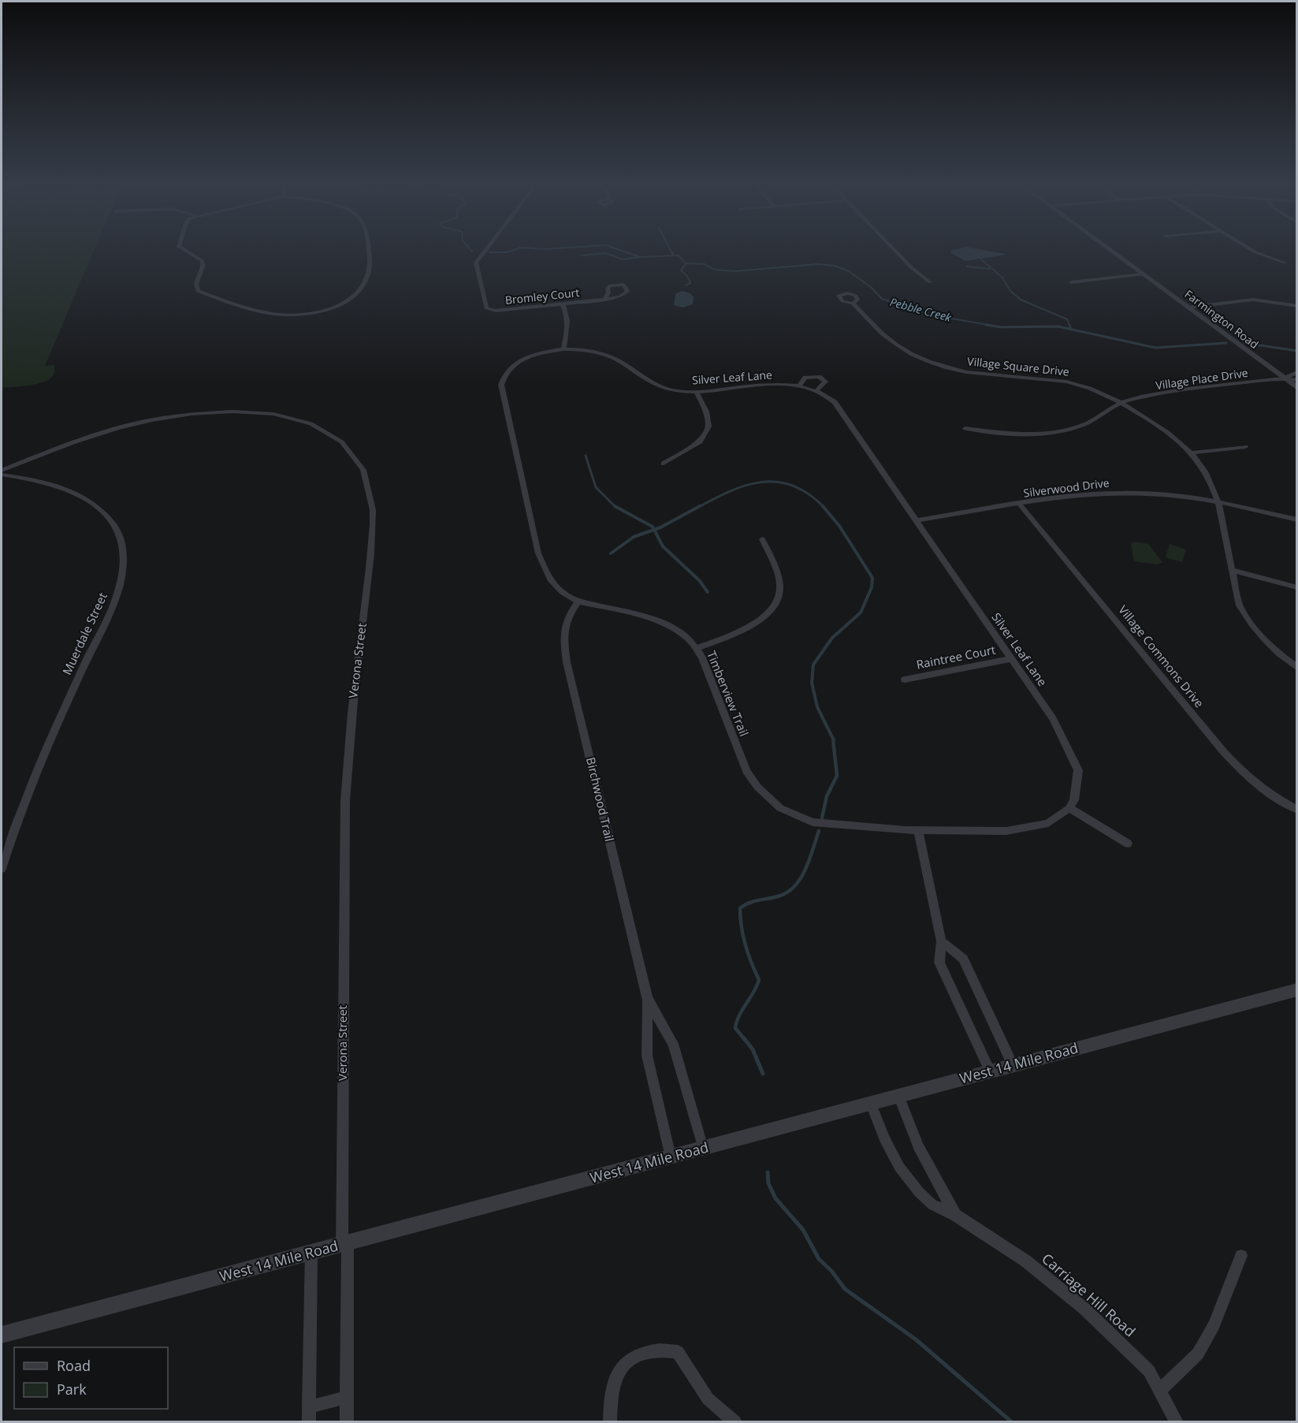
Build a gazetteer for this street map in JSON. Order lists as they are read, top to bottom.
{
  "streets": {
    "street": [
      "Bromley Court",
      "Farmington Road",
      "Village Square Drive",
      "Silver Leaf Lane",
      "Village Place Drive",
      "Silverwood Drive",
      "Muerdale Street",
      "Village Commons Drive",
      "Raintree Court",
      "Verona Street",
      "Timberview Trail",
      "Birchwood Trail",
      "West 14 Mile Road",
      "Carriage Hill Road"
    ]
  },
  "crossings": [
    ["Farmington Road", "Village Place Drive"],
    ["Village Square Drive", "Village Place Drive"],
    ["Village Square Drive", "Silverwood Drive"],
    ["Silver Leaf Lane", "Silverwood Drive"],
    ["Silver Leaf Lane", "Raintree Court"],
    ["Silver Leaf Lane", "Timberview Trail"],
    ["Silverwood Drive", "Village Commons Drive"],
    ["Verona Street", "West 14 Mile Road"],
    ["Timberview Trail", "Birchwood Trail"],
    ["Birchwood Trail", "West 14 Mile Road"],
    ["West 14 Mile Road", "Carriage Hill Road"]
  ],
  "water": ["Pebble Creek"],
  "legend": ["Road", "Park"]
}
